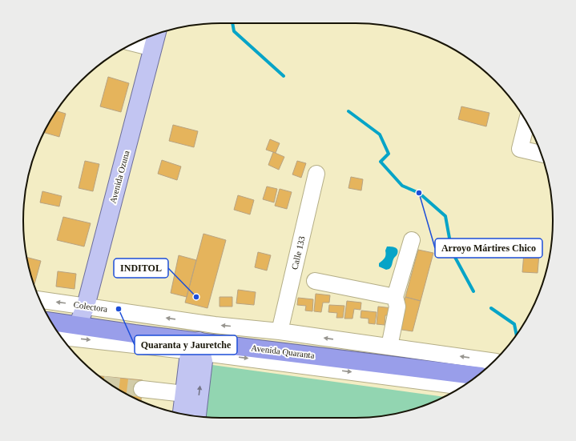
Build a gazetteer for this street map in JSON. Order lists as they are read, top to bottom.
{
  "streets": {
    "highway": ["Avenida Quaranta"],
    "main road": ["Avenida Ozuna"],
    "street": ["Calle 133", "Colectora"]
  },
  "crossings": [
    ["Avenida Ozuna", "Colectora"],
    ["Avenida Ozuna", "Avenida Quaranta"],
    ["Calle 133", "Colectora"]
  ],
  "places": ["Arroyo Mártires Chico", "INDITOL", "Quaranta y Jauretche"]
}
